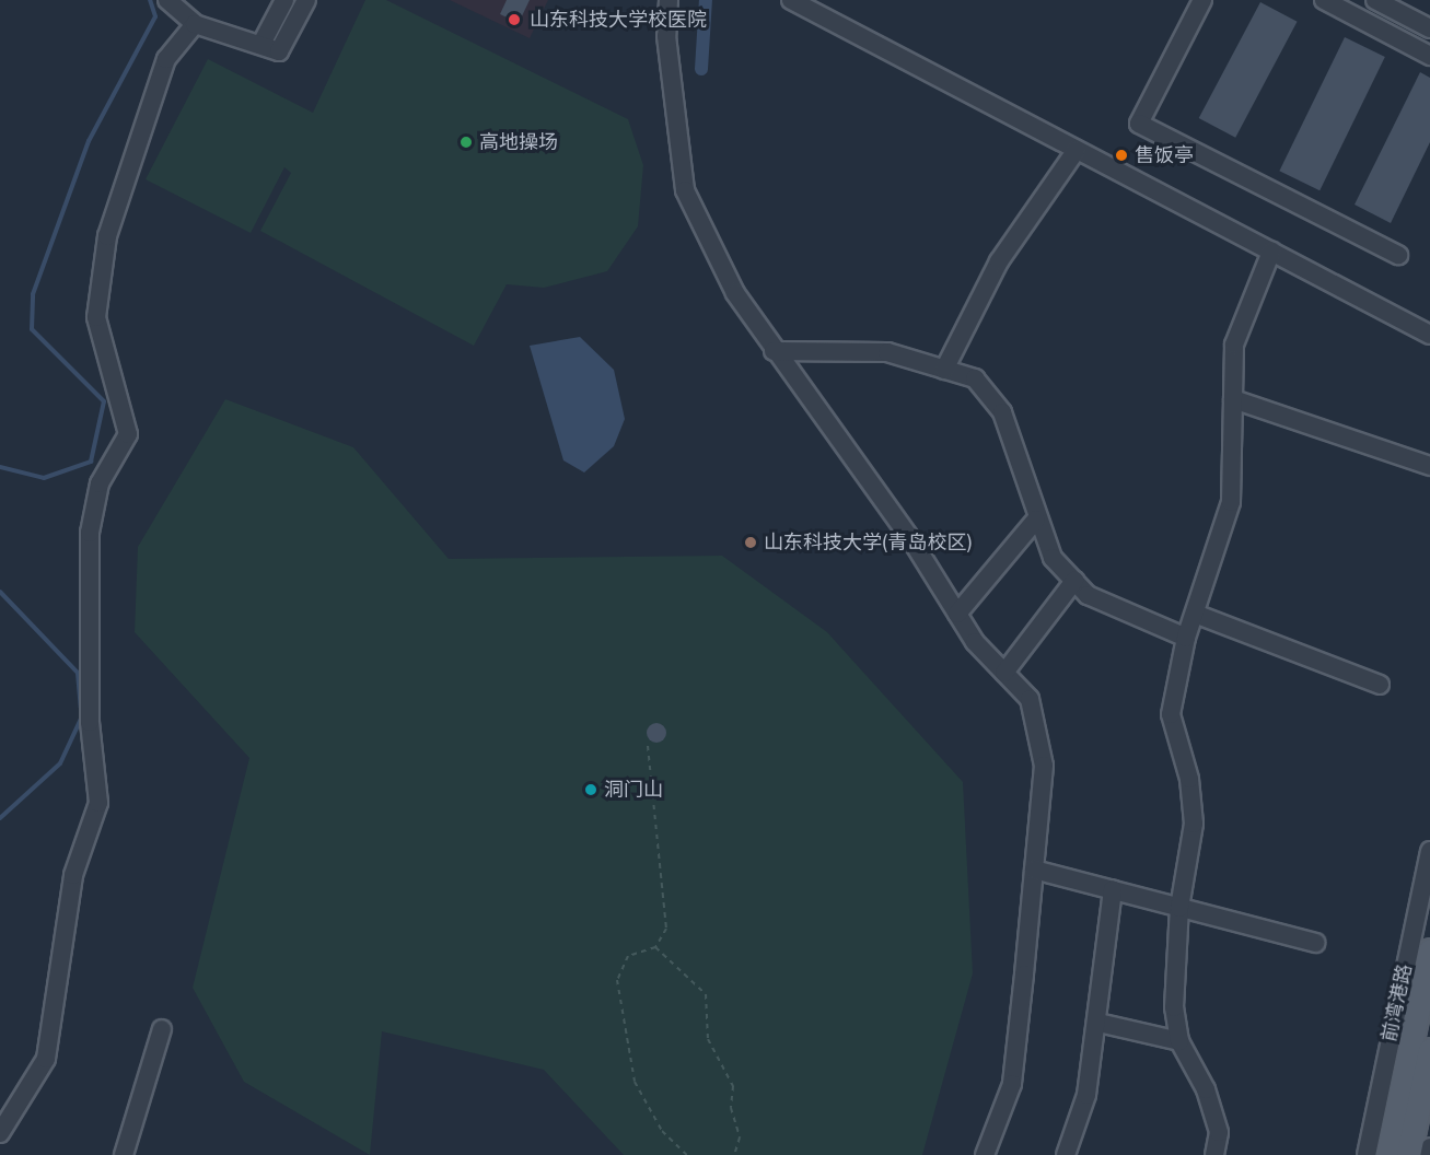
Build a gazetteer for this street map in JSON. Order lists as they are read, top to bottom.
{
  "streets": {
    "main road": ["前湾港路"]
  },
  "places": [
    "山东科技大学校医院",
    "高地操场",
    "售饭亭",
    "山东科技大学(青岛校区)",
    "洞门山"
  ]
}
